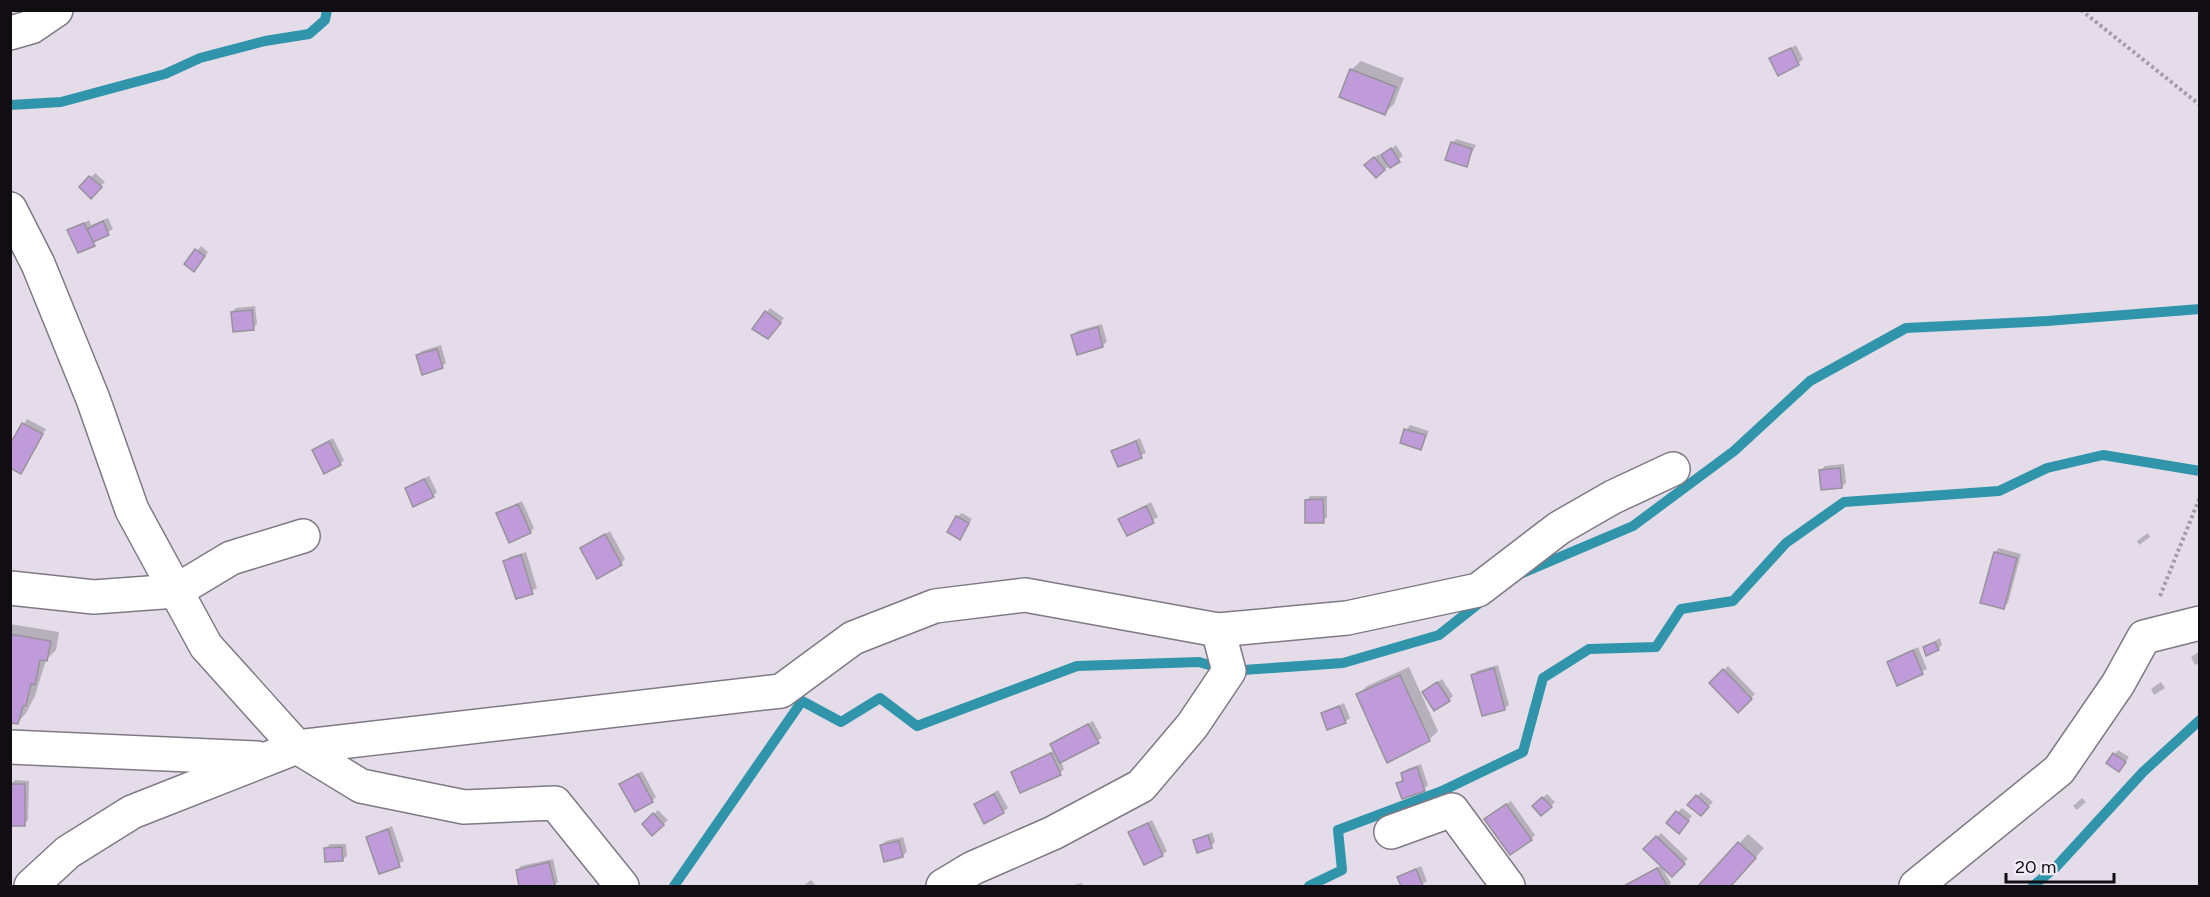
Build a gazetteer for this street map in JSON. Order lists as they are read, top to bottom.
{
  "scale_bar": "20 m"
}
